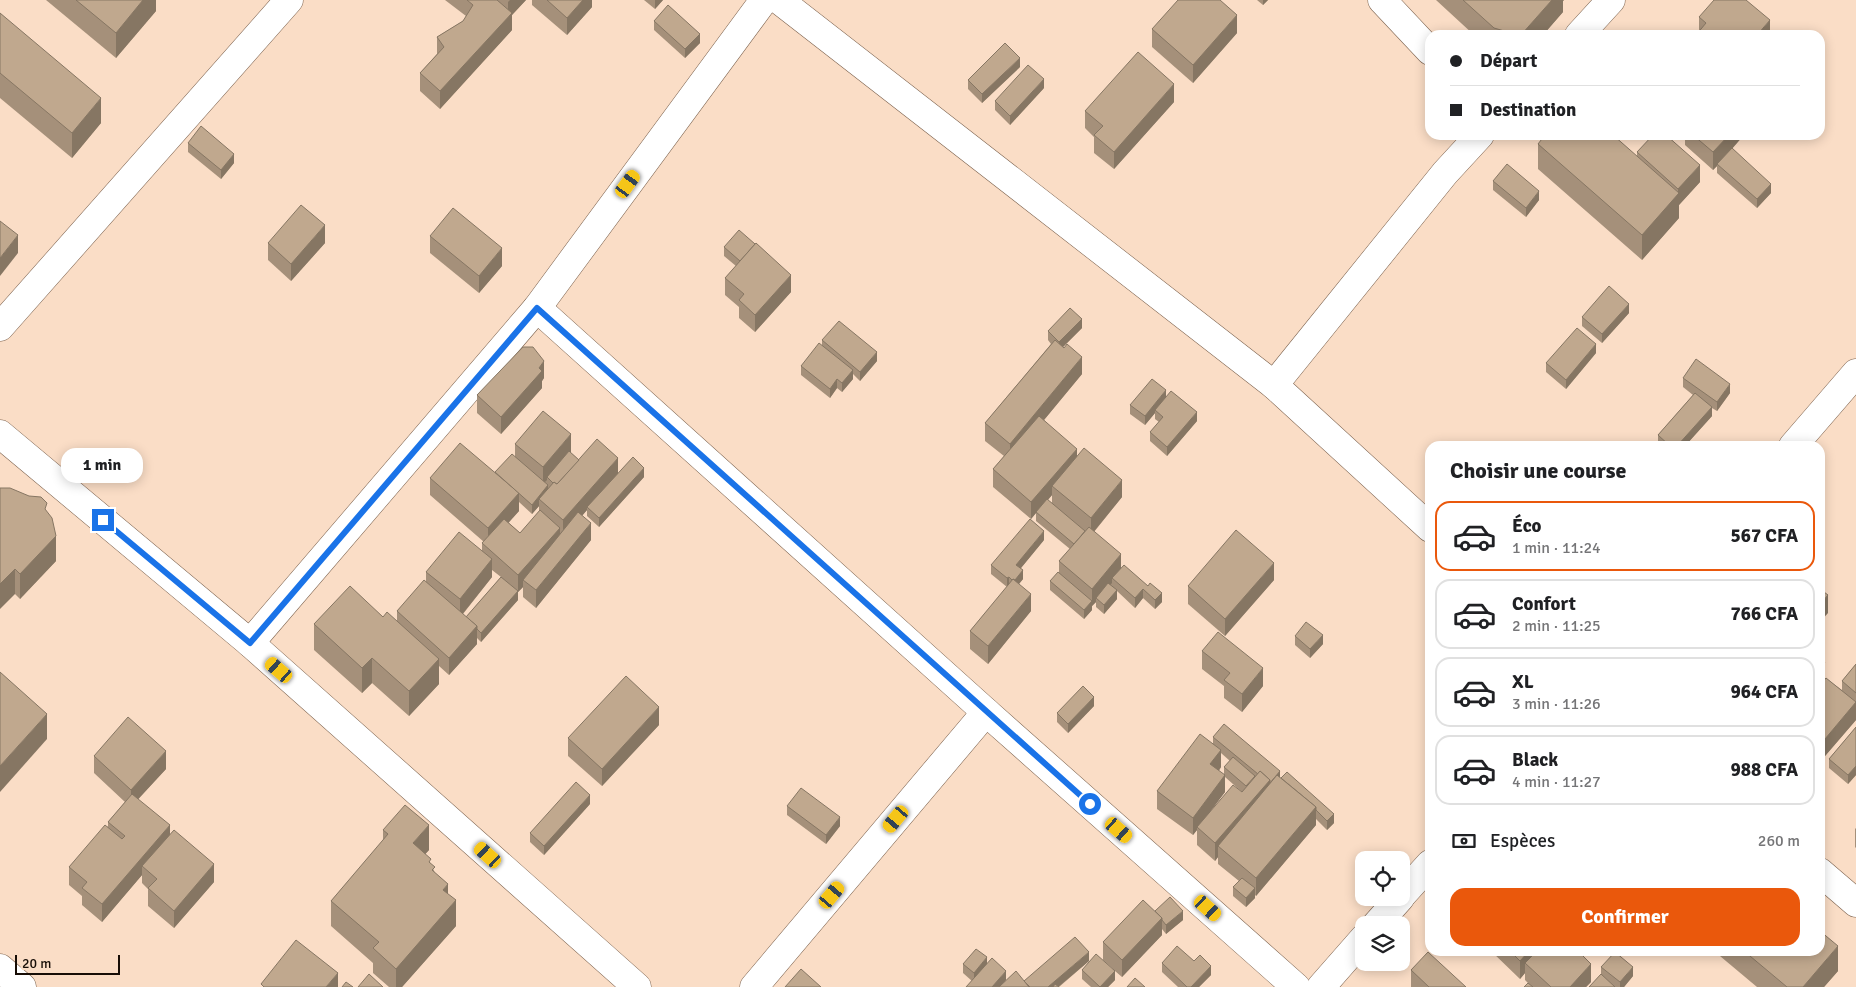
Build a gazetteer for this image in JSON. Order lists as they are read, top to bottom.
{
  "scale_bar": "20 m",
  "page": {
    "banner": ["Départ", "Destination"],
    "heading": "Choisir une course",
    "bubble": "1 min",
    "list": [
      {
        "name": "Éco",
        "note": "1 min · 11:24",
        "value": "567 CFA"
      },
      {
        "name": "Confort",
        "note": "2 min · 11:25",
        "value": "766 CFA"
      },
      {
        "name": "XL",
        "note": "3 min · 11:26",
        "value": "964 CFA"
      },
      {
        "name": "Black",
        "note": "4 min · 11:27",
        "value": "988 CFA"
      }
    ],
    "pay": ["Espèces", "260 m"],
    "buttons": "Confirmer",
    "scale": "20 m"
  }
}
